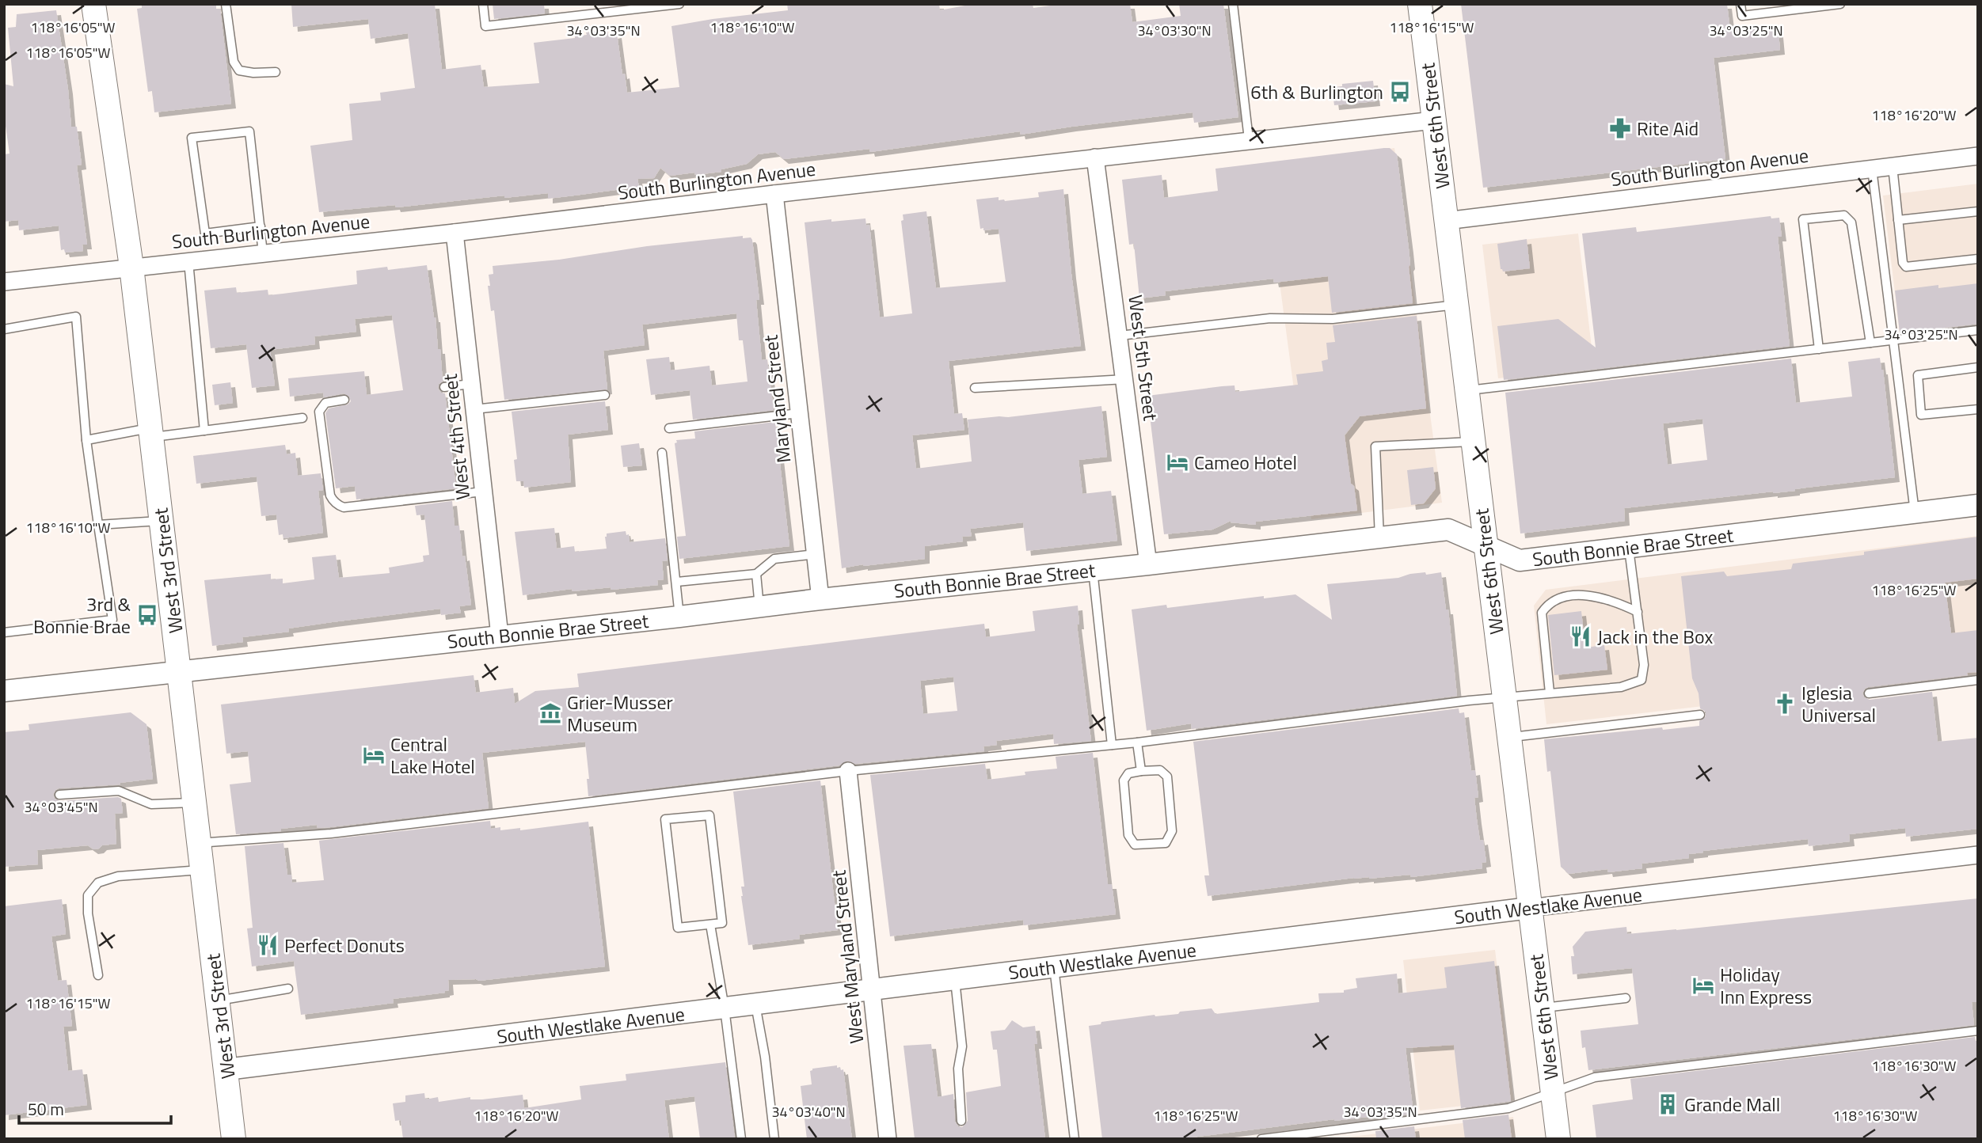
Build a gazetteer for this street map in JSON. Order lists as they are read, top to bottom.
{
  "streets": {
    "main road": ["West 6th Street", "West 3rd Street"],
    "street": [
      "South Burlington Avenue",
      "West 5th Street",
      "Maryland Street",
      "West 4th Street",
      "South Bonnie Brae Street",
      "South Westlake Avenue",
      "West Maryland Street"
    ]
  },
  "crossings": [
    ["West 6th Street", "South Burlington Avenue"],
    ["West 6th Street", "South Bonnie Brae Street"],
    ["West 6th Street", "South Westlake Avenue"],
    ["South Burlington Avenue", "West 5th Street"],
    ["South Burlington Avenue", "Maryland Street"],
    ["South Burlington Avenue", "West 4th Street"],
    ["South Burlington Avenue", "West 3rd Street"],
    ["West 5th Street", "South Bonnie Brae Street"],
    ["Maryland Street", "South Bonnie Brae Street"],
    ["West 4th Street", "South Bonnie Brae Street"],
    ["South Bonnie Brae Street", "West 3rd Street"],
    ["West 3rd Street", "South Westlake Avenue"],
    ["South Westlake Avenue", "West Maryland Street"]
  ],
  "places": {
    "bus stop": ["6th & Burlington", "3rd & Bonnie Brae"],
    "pharmacy": ["Rite Aid"],
    "hotel": ["Cameo Hotel", "Central Lake Hotel", "Holiday Inn Express"],
    "restaurant": ["Jack in the Box", "Perfect Donuts"],
    "church": ["Iglesia Universal"],
    "museum": ["Grier-Musser Museum"],
    "building": ["Grande Mall"]
  },
  "scale_bar": "50 m",
  "coordinates": [
    "118°16'05\"W",
    "118°16'10\"W",
    "118°16'15\"W",
    "34°03'35\"N",
    "34°03'30\"N",
    "34°03'25\"N",
    "118°16'20\"W",
    "118°16'25\"W",
    "34°03'45\"N",
    "118°16'30\"W",
    "34°03'40\"N"
  ]
}
